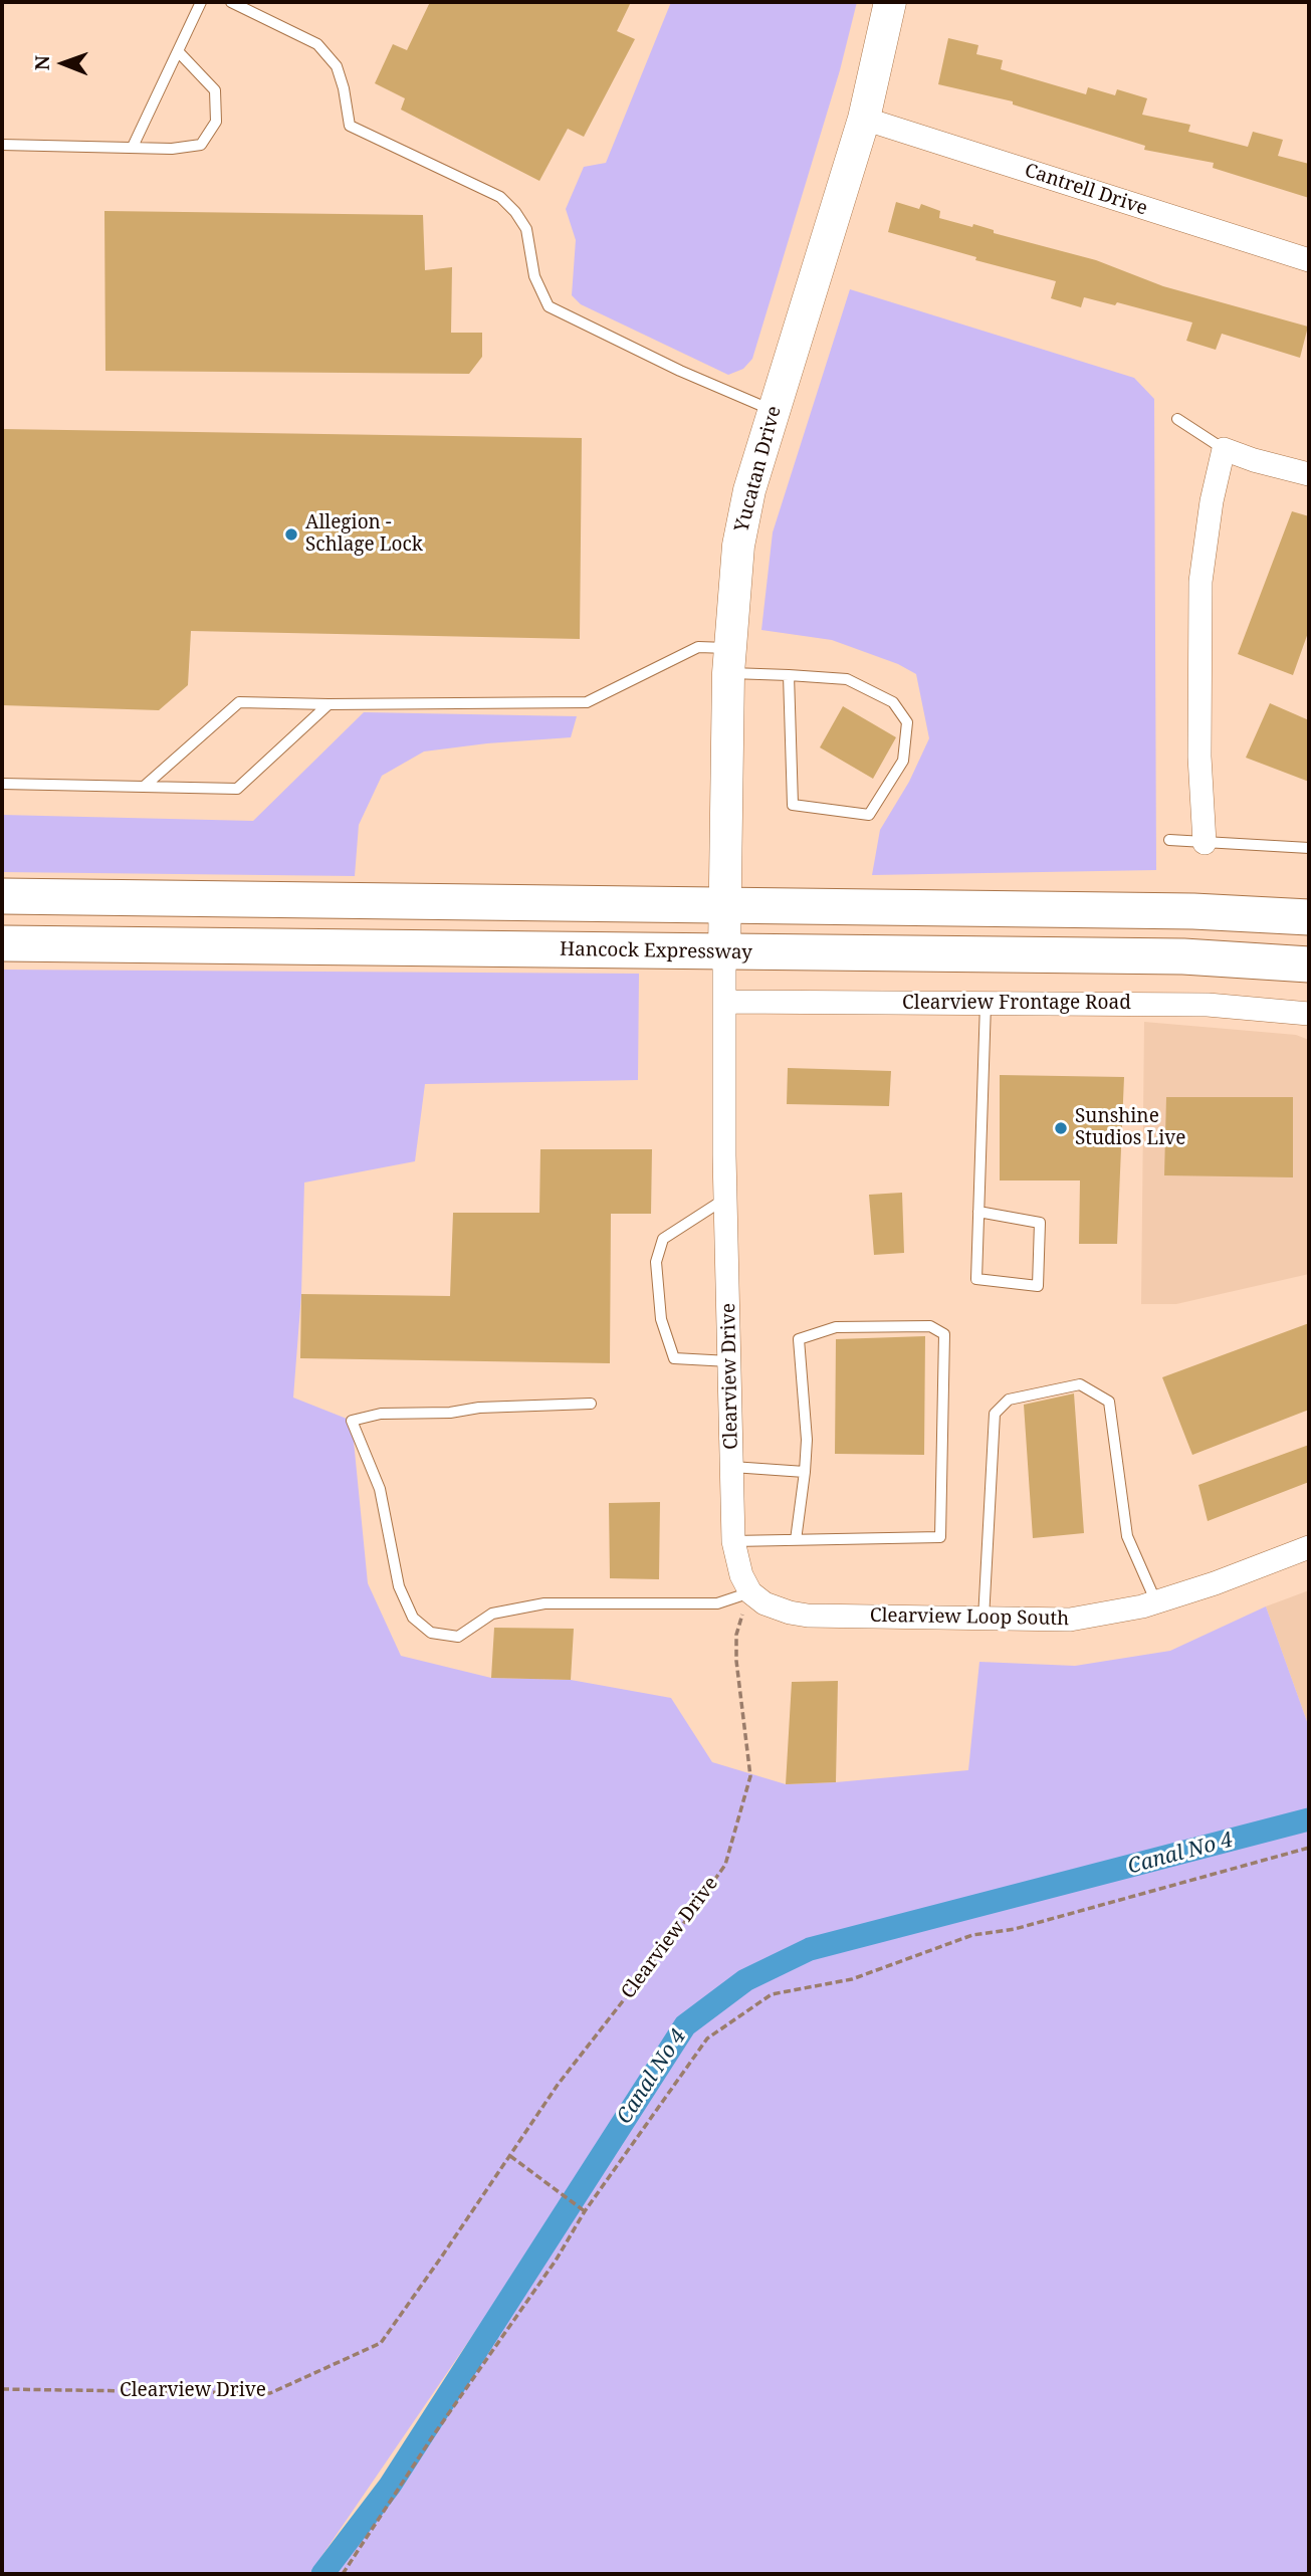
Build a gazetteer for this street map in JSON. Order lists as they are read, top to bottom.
{
  "streets": {
    "main road": ["Hancock Expressway"],
    "street": [
      "Cantrell Drive",
      "Yucatan Drive",
      "Clearview Frontage Road",
      "Clearview Drive",
      "Clearview Loop South"
    ]
  },
  "crossings": [
    ["Cantrell Drive", "Yucatan Drive"],
    ["Yucatan Drive", "Hancock Expressway"],
    ["Yucatan Drive", "Clearview Drive"],
    ["Hancock Expressway", "Clearview Drive"],
    ["Clearview Frontage Road", "Clearview Drive"],
    ["Clearview Drive", "Clearview Loop South"]
  ],
  "water": ["Canal No 4"],
  "places": ["Allegion - Schlage Lock", "Sunshine Studios Live"],
  "north": "left"
}
